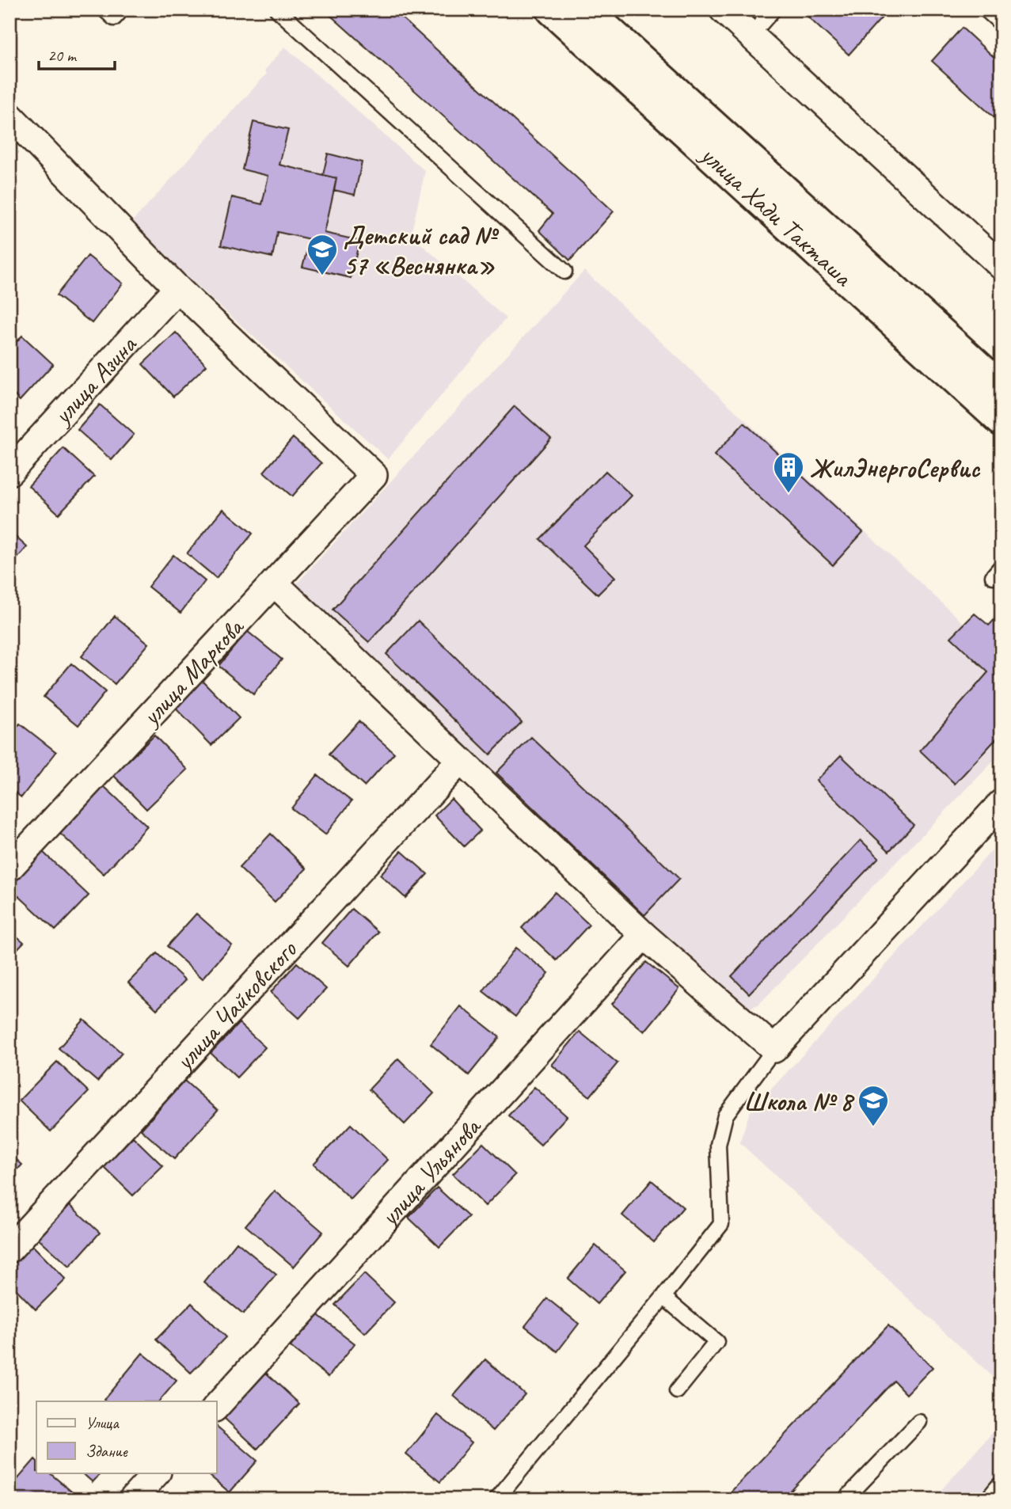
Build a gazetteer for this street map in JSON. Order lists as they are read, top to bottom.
{
  "streets": {
    "main road": ["улица Хади Такташа"],
    "street": [
      "улица Азина",
      "улица Маркова",
      "улица Чайковского",
      "улица Ульянова"
    ]
  },
  "crossings": [
    ["улица Азина", "улица Маркова"]
  ],
  "places": {
    "school or university": ["Детский сад № 57 «Веснянка»", "Школа № 8"],
    "building": ["ЖилЭнергоСервис"]
  },
  "legend": ["Улица", "Здание"],
  "scale_bar": "20 m"
}
